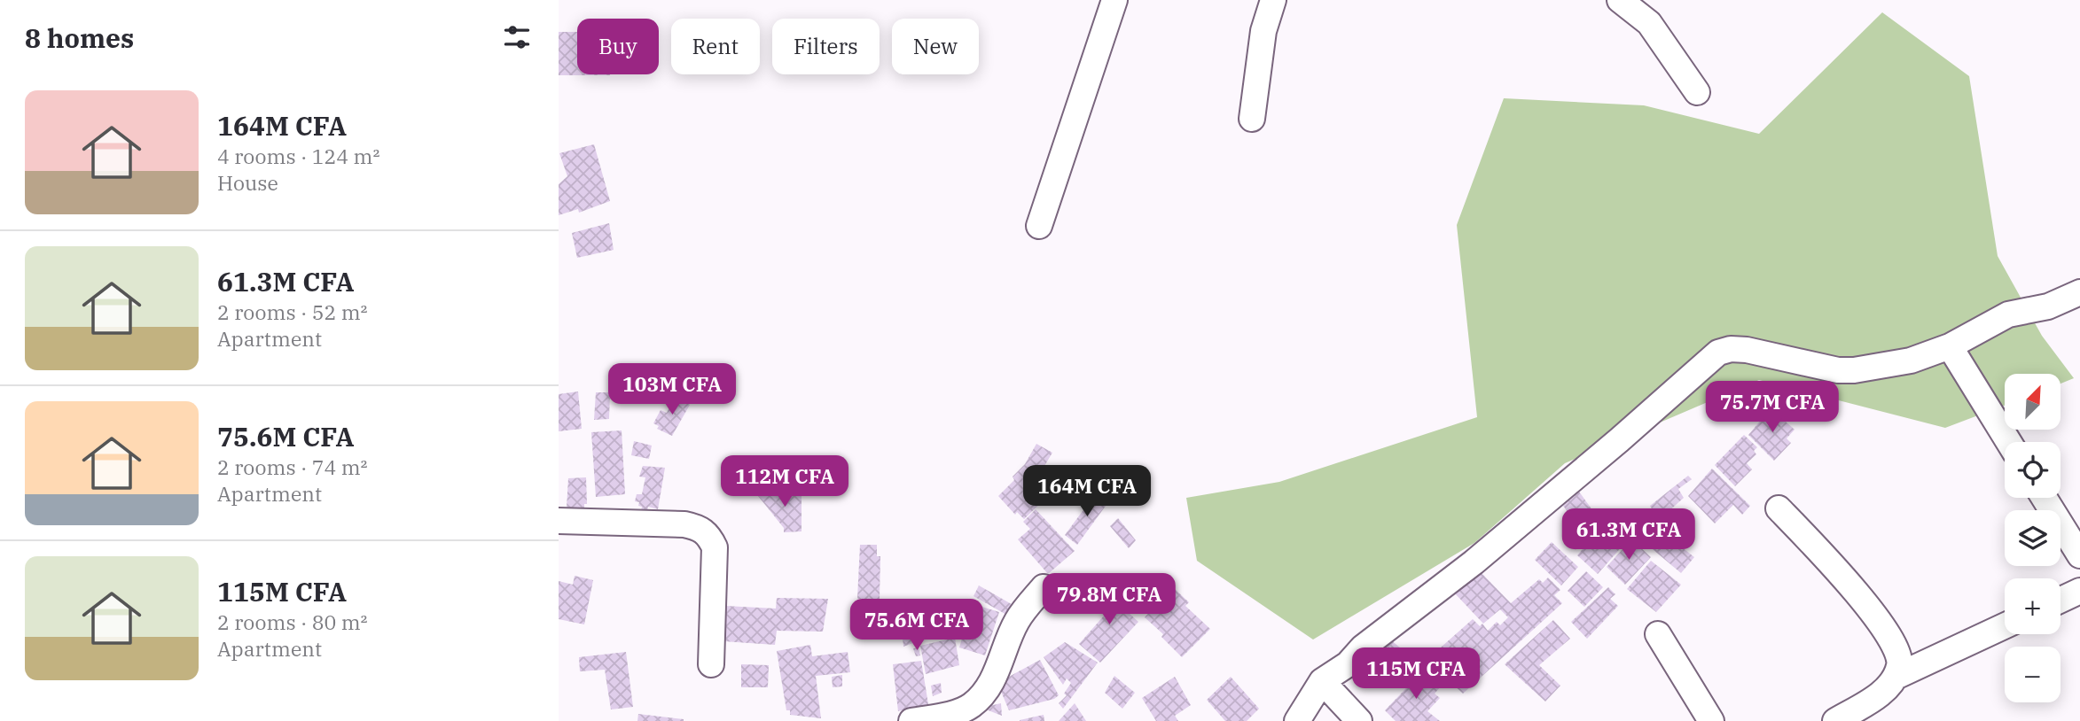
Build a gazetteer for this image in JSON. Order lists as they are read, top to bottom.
{
  "north": "top right",
  "page": {
    "heading": "8 homes",
    "chip": [
      "Buy",
      "Rent",
      "Filters",
      "New"
    ],
    "list": [
      {
        "name": "164M CFA",
        "note": "4 rooms · 124 m² · House"
      },
      {
        "name": "61.3M CFA",
        "note": "2 rooms · 52 m² · Apartment"
      },
      {
        "name": "75.6M CFA",
        "note": "2 rooms · 74 m² · Apartment"
      },
      {
        "name": "115M CFA",
        "note": "2 rooms · 80 m² · Apartment"
      }
    ],
    "price": [
      "103M CFA",
      "75.7M CFA",
      "112M CFA",
      "164M CFA",
      "61.3M CFA",
      "79.8M CFA",
      "75.6M CFA",
      "115M CFA"
    ],
    "map_buttons": ["+", "−"]
  }
}
